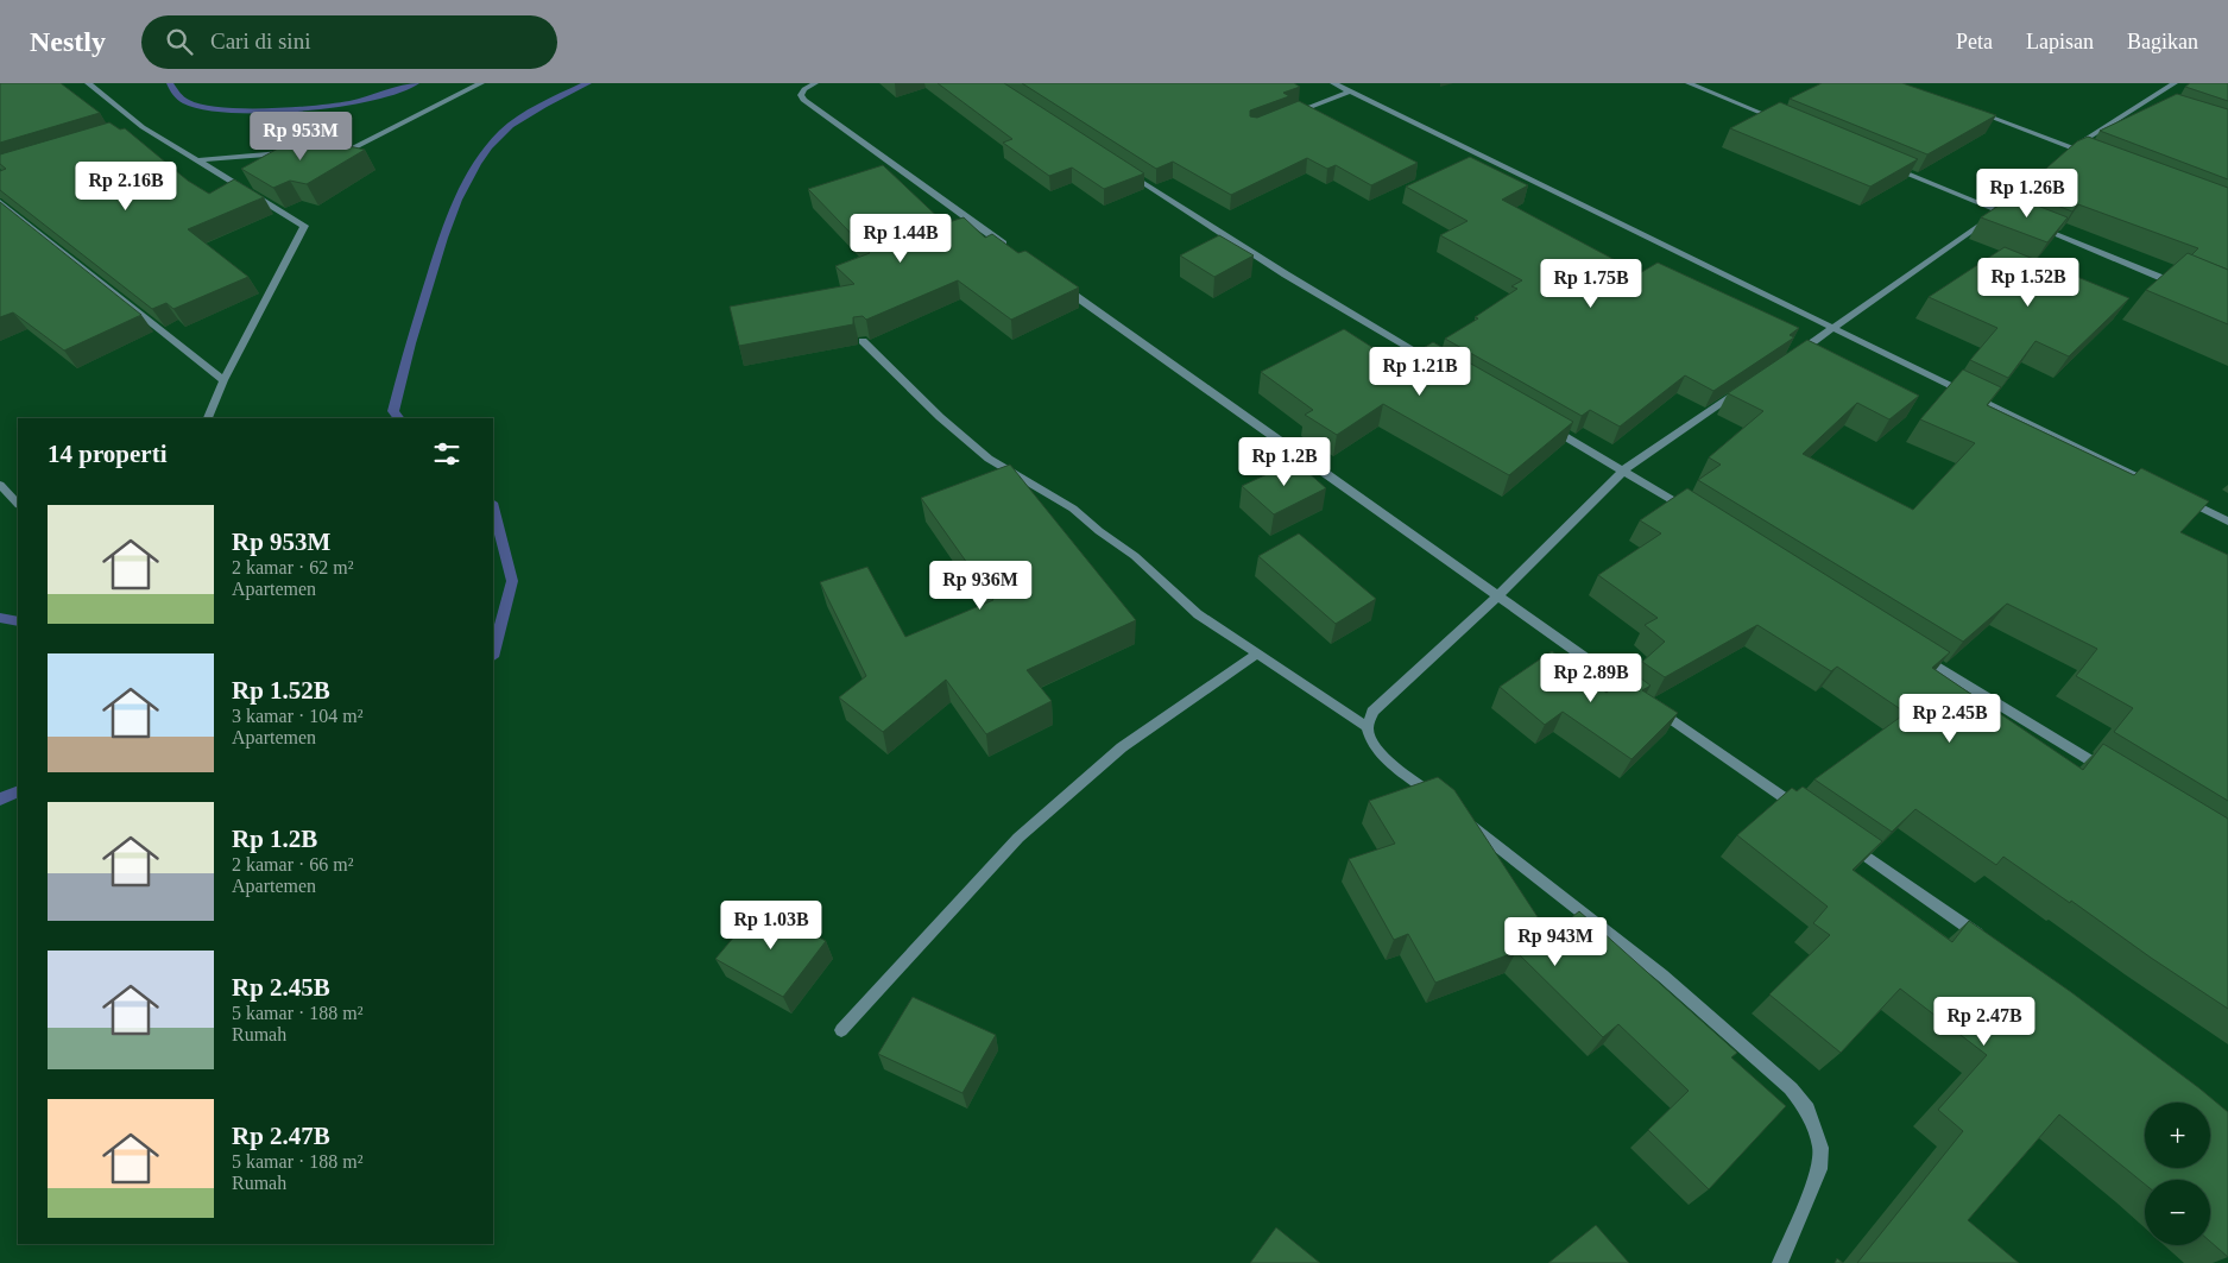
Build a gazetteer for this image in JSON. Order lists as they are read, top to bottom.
{
  "page": {
    "header": "Nestly",
    "search": "Cari di sini",
    "nav": ["Peta", "Lapisan", "Bagikan"],
    "price": [
      "Rp 953M",
      "Rp 2.16B",
      "Rp 1.26B",
      "Rp 1.44B",
      "Rp 1.52B",
      "Rp 1.75B",
      "Rp 1.21B",
      "Rp 1.2B",
      "Rp 936M",
      "Rp 2.89B",
      "Rp 2.45B",
      "Rp 1.03B",
      "Rp 943M",
      "Rp 2.47B"
    ],
    "heading": "14 properti",
    "list": [
      {
        "name": "Rp 953M",
        "note": "2 kamar · 62 m² · Apartemen"
      },
      {
        "name": "Rp 1.52B",
        "note": "3 kamar · 104 m² · Apartemen"
      },
      {
        "name": "Rp 1.2B",
        "note": "2 kamar · 66 m² · Apartemen"
      },
      {
        "name": "Rp 2.45B",
        "note": "5 kamar · 188 m² · Rumah"
      },
      {
        "name": "Rp 2.47B",
        "note": "5 kamar · 188 m² · Rumah"
      }
    ],
    "map_buttons": ["+", "−"]
  }
}
